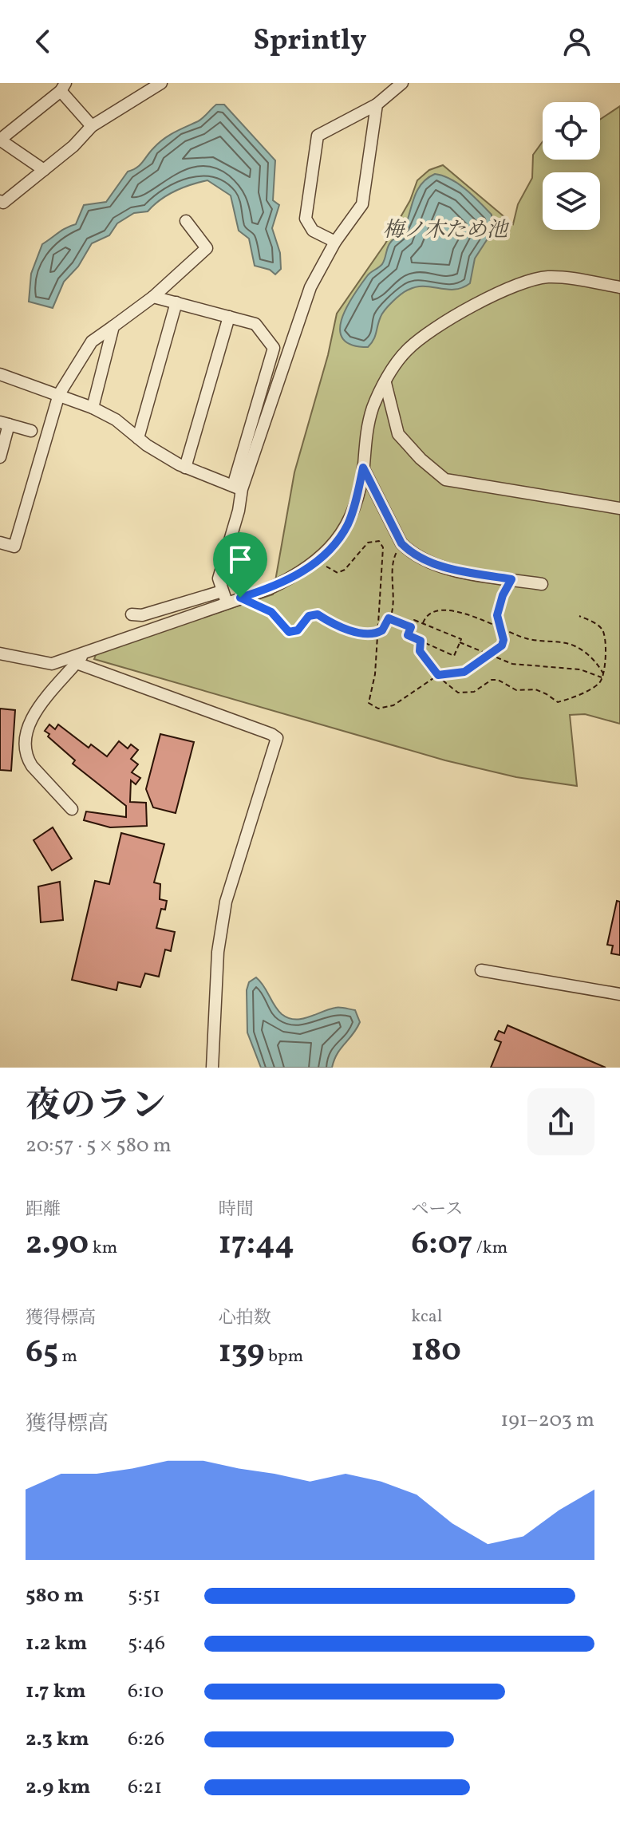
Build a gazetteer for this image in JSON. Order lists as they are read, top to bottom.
{
  "water": ["梅ノ木ため池"],
  "page": {
    "header": "Sprintly",
    "heading": ["夜のラン", "20:57 · 5 × 580 m"],
    "stats": [
      ["距離", "2.90 km"],
      ["時間", "17:44"],
      ["ペース", "6:07 /km"],
      ["獲得標高", "65 m"],
      ["心拍数", "139 bpm"],
      ["kcal", "180"]
    ],
    "chart": ["獲得標高", "191–203 m"],
    "list": [
      {
        "name": "580 m",
        "note": "5:51"
      },
      {
        "name": "1.2 km",
        "note": "5:46"
      },
      {
        "name": "1.7 km",
        "note": "6:10"
      },
      {
        "name": "2.3 km",
        "note": "6:26"
      },
      {
        "name": "2.9 km",
        "note": "6:21"
      }
    ]
  }
}
